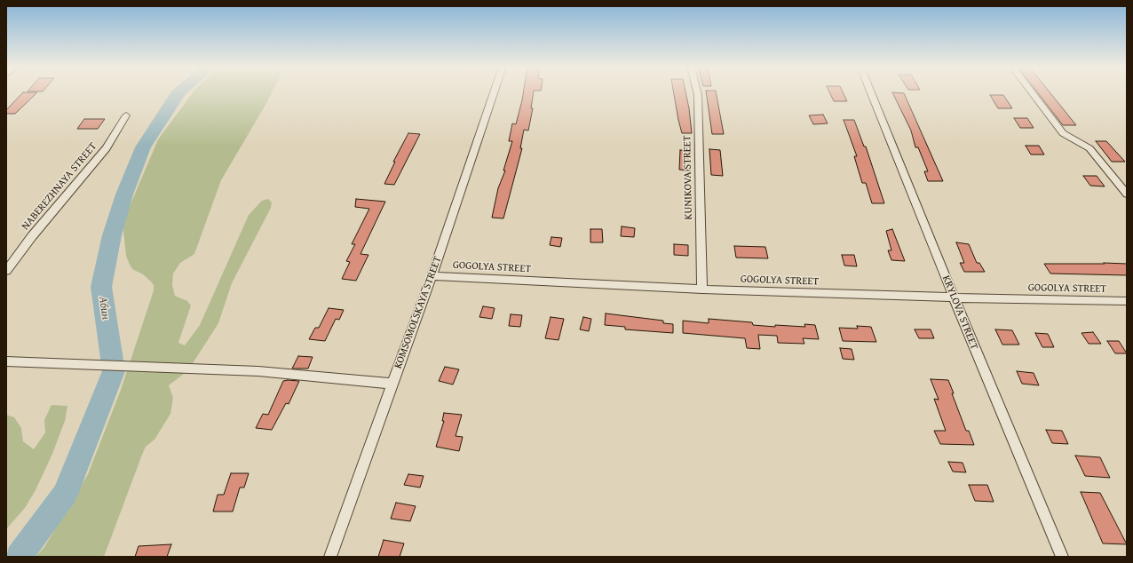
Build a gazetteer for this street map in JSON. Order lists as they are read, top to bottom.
{
  "streets": {
    "street": [
      "KUNIKOVA STREET",
      "NABEREZHNAYA STREET",
      "GOGOLYA STREET",
      "KOMSOMOLSKAYA STREET",
      "KRYLOVA STREET"
    ]
  },
  "crossings": [
    ["KUNIKOVA STREET", "GOGOLYA STREET"],
    ["GOGOLYA STREET", "KOMSOMOLSKAYA STREET"],
    ["GOGOLYA STREET", "KRYLOVA STREET"]
  ],
  "water": ["Абин"]
}
